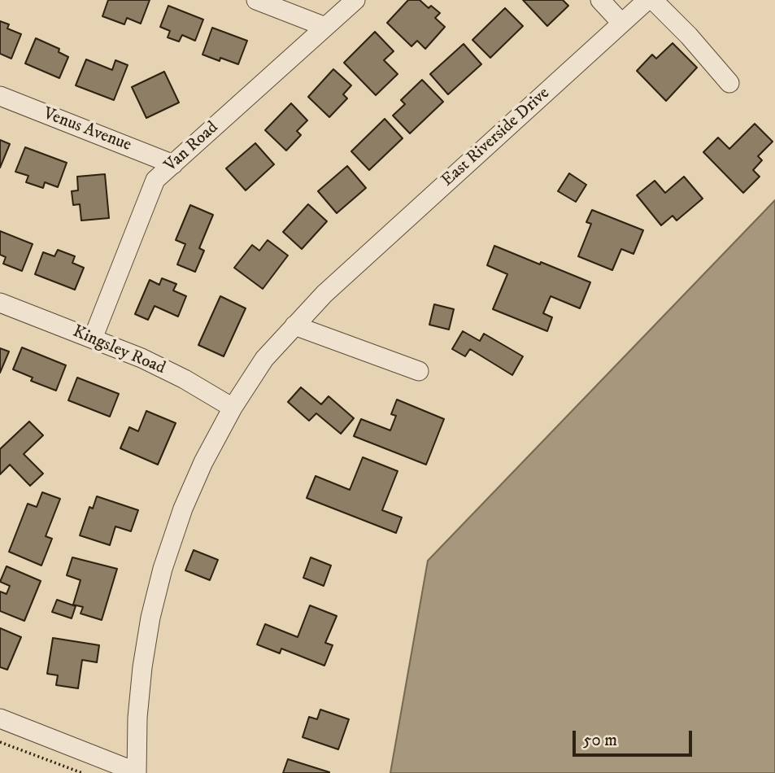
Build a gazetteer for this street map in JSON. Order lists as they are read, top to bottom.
{
  "streets": {
    "street": [
      "Venus Avenue",
      "East Riverside Drive",
      "Van Road",
      "Kingsley Road"
    ]
  },
  "crossings": [
    ["Venus Avenue", "Van Road"],
    ["East Riverside Drive", "Kingsley Road"],
    ["Van Road", "Kingsley Road"]
  ],
  "scale_bar": "50 m"
}
